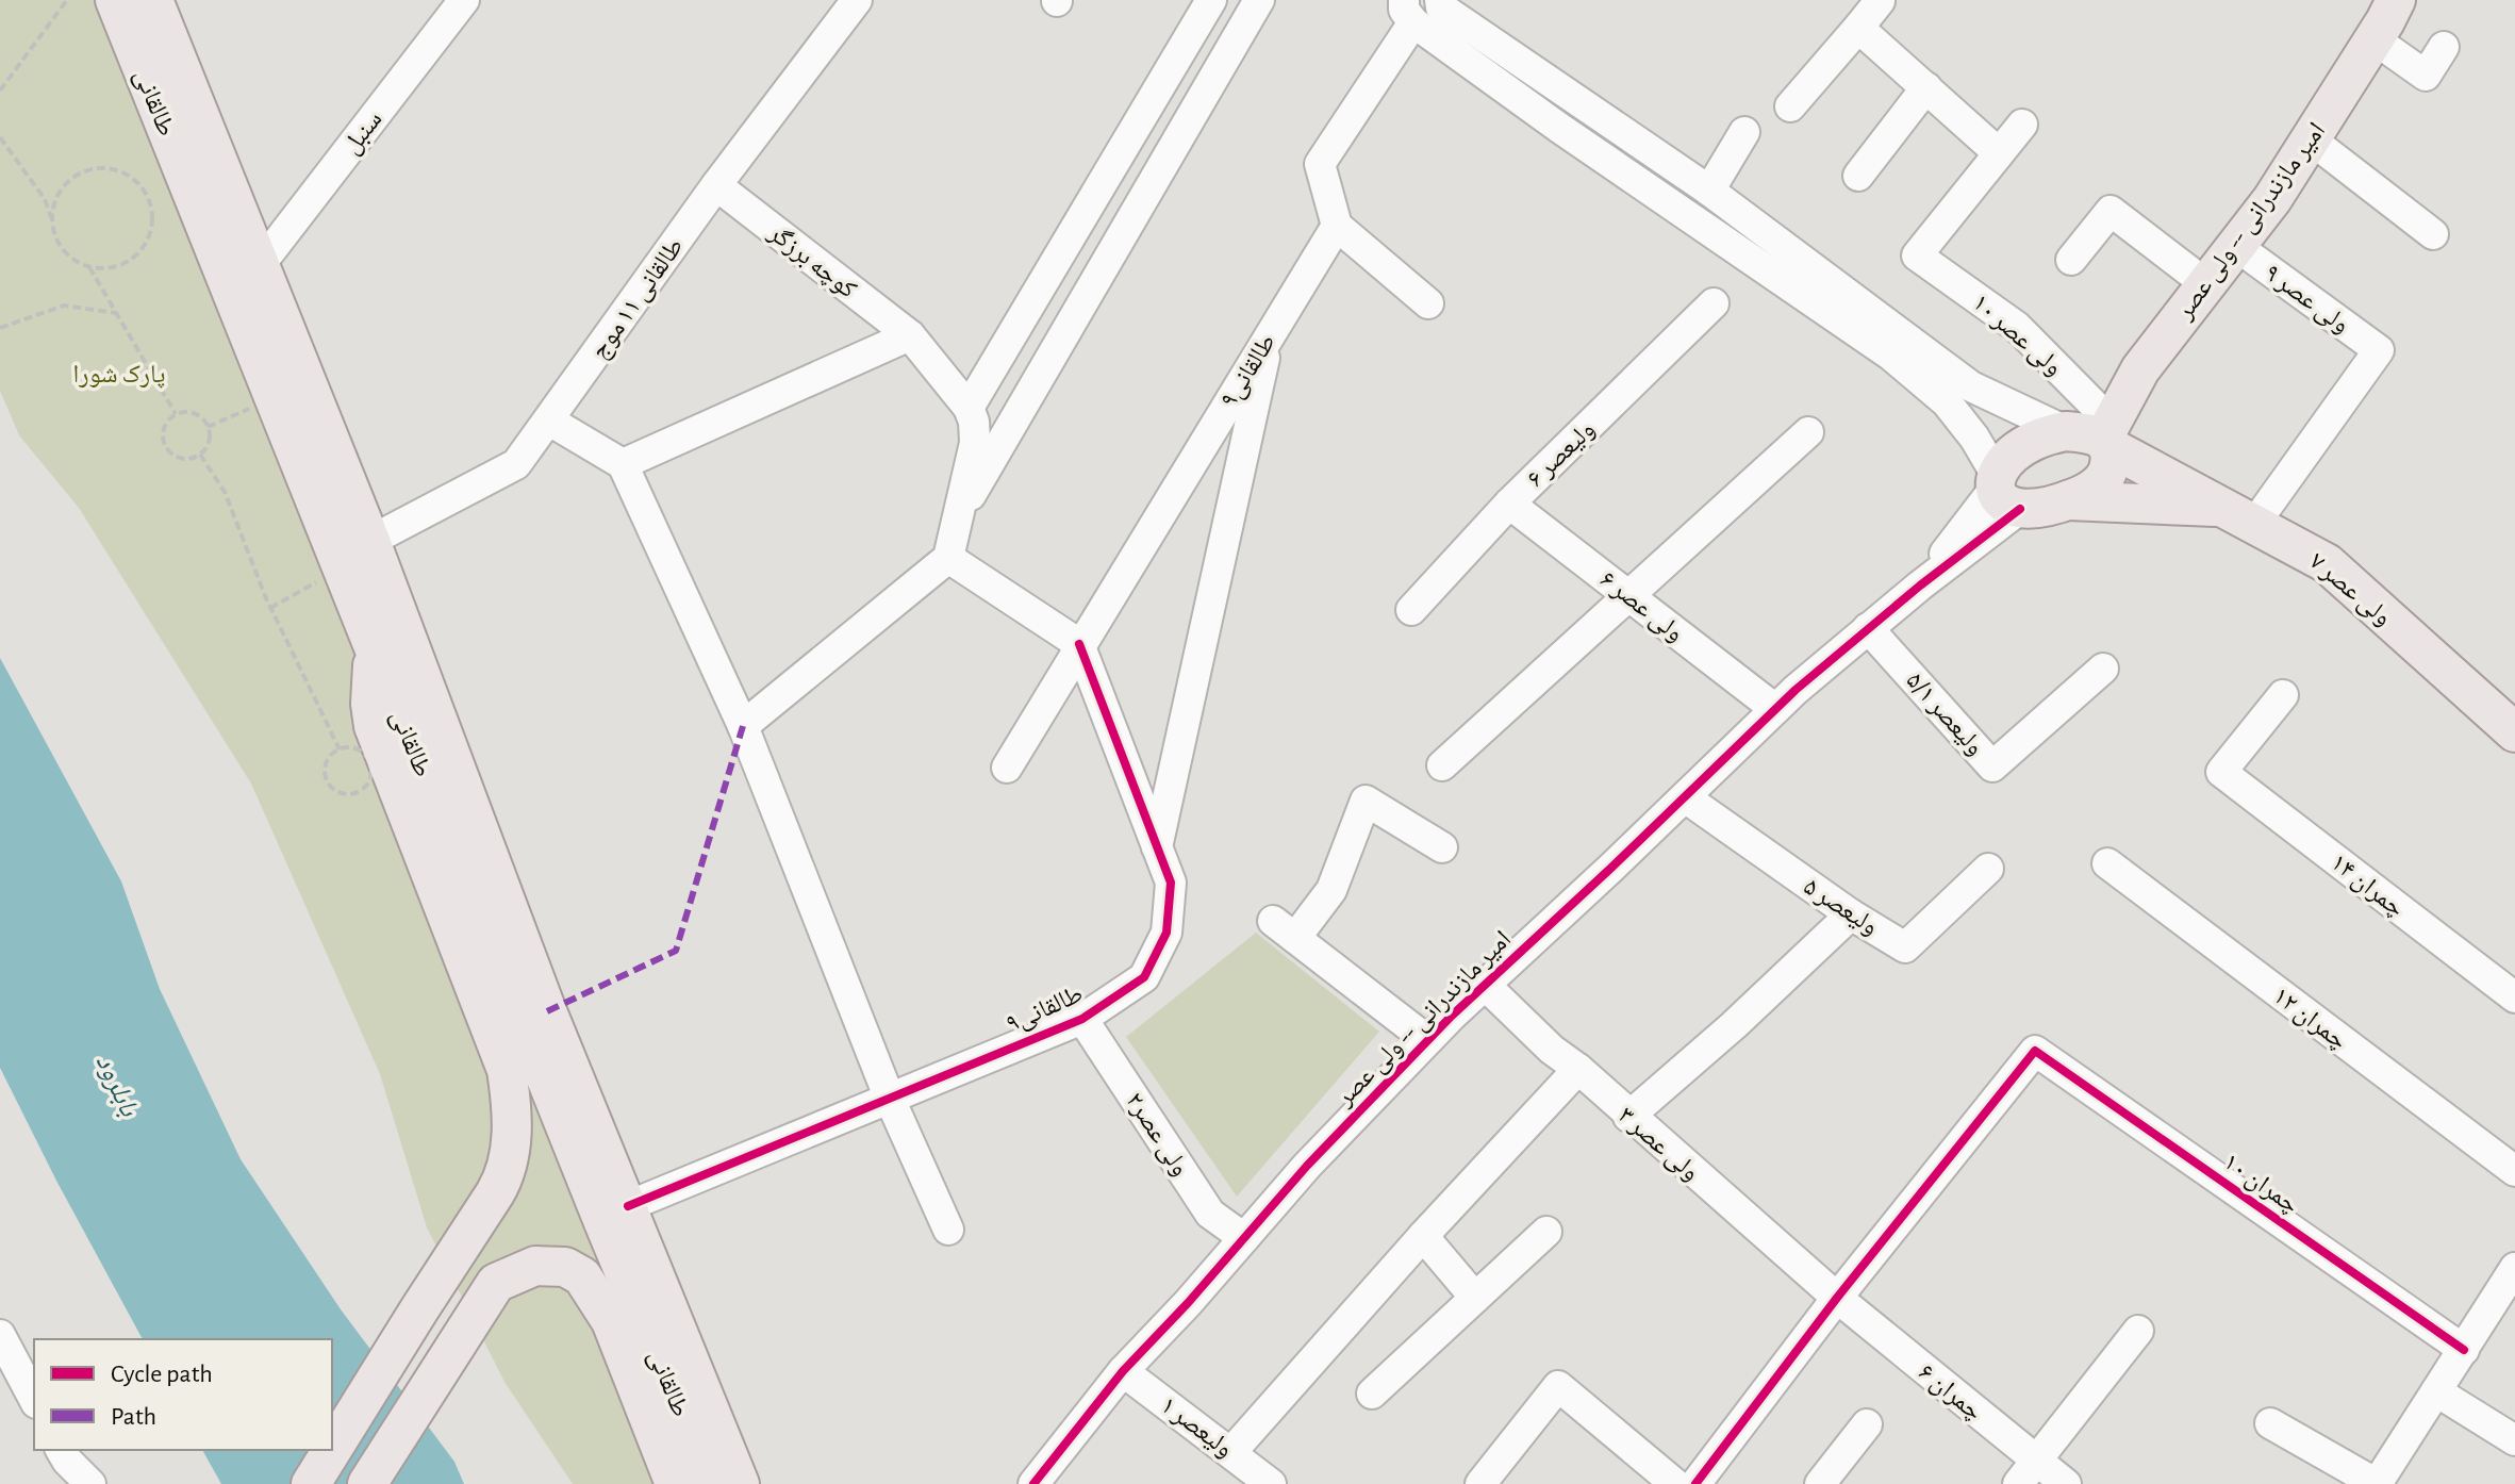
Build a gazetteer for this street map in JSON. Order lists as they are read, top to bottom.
{
  "streets": {
    "main road": ["طالقانی", "امیر مازندرانی -- ولی عصر", "ولی عصر ۷"],
    "street": [
      "سنبل",
      "کوچه برزگر",
      "طالقانی ۱۱ موج",
      "ولی عصر ۹",
      "ولی عصر ۱۰",
      "طالقانی۹",
      "ولیعصر ۶",
      "ولی عصر ۶",
      "ولیعصر ۵/۱",
      "چمران ۱۴",
      "ولیعصر ۵",
      "چمران ۱۲",
      "ولی عصر۲",
      "ولی عصر ۳",
      "چمران ۱۰",
      "چمران ۶",
      "ولیعصر ۱"
    ]
  },
  "crossings": [
    ["طالقانی", "سنبل"],
    ["طالقانی", "طالقانی ۱۱ موج"],
    ["طالقانی", "طالقانی۹"],
    ["امیر مازندرانی -- ولی عصر", "ولی عصر ۹"],
    ["امیر مازندرانی -- ولی عصر", "ولی عصر ۱۰"],
    ["امیر مازندرانی -- ولی عصر", "ولی عصر ۷"],
    ["امیر مازندرانی -- ولی عصر", "ولی عصر ۶"],
    ["امیر مازندرانی -- ولی عصر", "ولیعصر ۵/۱"],
    ["امیر مازندرانی -- ولی عصر", "ولیعصر ۵"],
    ["امیر مازندرانی -- ولی عصر", "ولی عصر۲"],
    ["امیر مازندرانی -- ولی عصر", "ولی عصر ۳"],
    ["امیر مازندرانی -- ولی عصر", "ولیعصر ۱"],
    ["کوچه برزگر", "طالقانی ۱۱ موج"],
    ["ولی عصر ۹", "ولی عصر ۷"],
    ["ولی عصر ۱۰", "ولی عصر ۷"],
    ["طالقانی۹", "ولی عصر۲"],
    ["ولیعصر ۶", "ولی عصر ۶"],
    ["ولی عصر ۳", "چمران ۱۰"],
    ["ولی عصر ۳", "چمران ۶"],
    ["چمران ۱۰", "چمران ۶"]
  ],
  "water": ["بابلرود"],
  "parks": ["پارک شورا"],
  "legend": ["Cycle path", "Path"]
}
